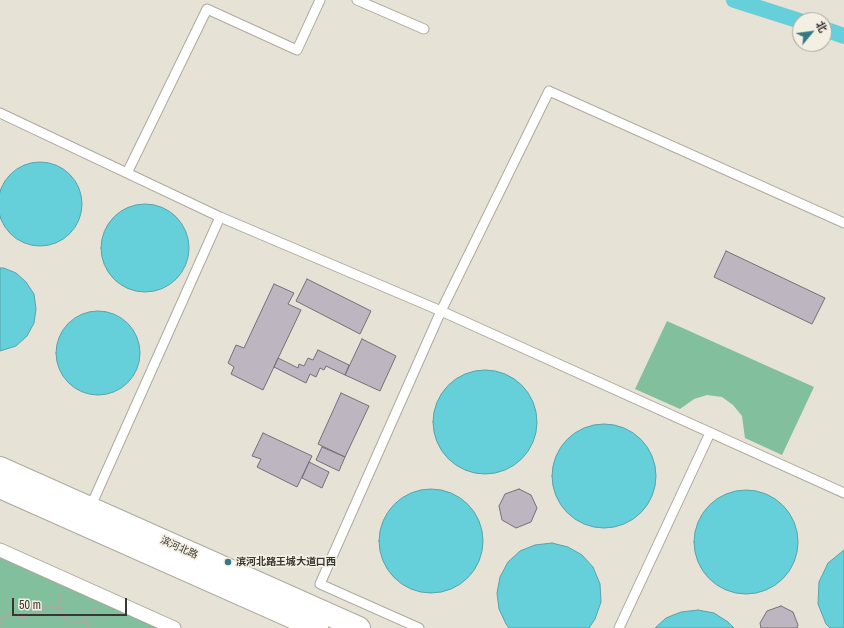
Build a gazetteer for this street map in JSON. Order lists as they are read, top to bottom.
{
  "streets": {
    "main road": ["滨河北路"]
  },
  "places": ["滨河北路王城大道口西"],
  "scale_bar": "50 m",
  "north": "top right"
}
